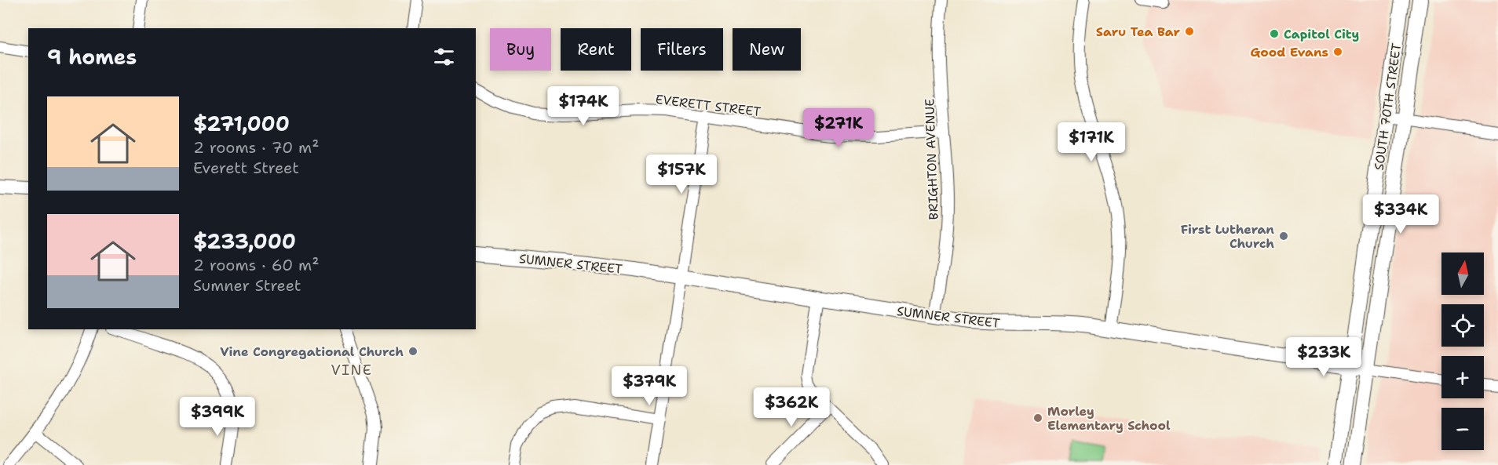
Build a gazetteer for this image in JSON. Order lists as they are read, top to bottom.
{
  "streets": {
    "main road": ["SOUTH 70TH STREET", "SUMNER STREET"],
    "street": ["EVERETT STREET", "BRIGHTON AVENUE"]
  },
  "crossings": [
    ["EVERETT STREET", "BRIGHTON AVENUE"],
    ["SOUTH 70TH STREET", "SUMNER STREET"],
    ["BRIGHTON AVENUE", "SUMNER STREET"]
  ],
  "districts": ["VINE"],
  "places": [
    "Saru Tea Bar",
    "Capitol City",
    "Good Evans",
    "First Lutheran Church",
    "Vine Congregational Church",
    "Morley Elementary School"
  ],
  "north": "top",
  "page": {
    "chip": [
      "Buy",
      "Rent",
      "Filters",
      "New"
    ],
    "heading": "9 homes",
    "list": [
      {
        "name": "$271,000",
        "note": "2 rooms · 70 m² · Everett Street"
      },
      {
        "name": "$233,000",
        "note": "2 rooms · 60 m² · Sumner Street"
      }
    ],
    "price": [
      "$174K",
      "$271K",
      "$171K",
      "$157K",
      "$334K",
      "$233K",
      "$379K",
      "$362K",
      "$399K"
    ],
    "map_buttons": ["+", "−"]
  }
}
